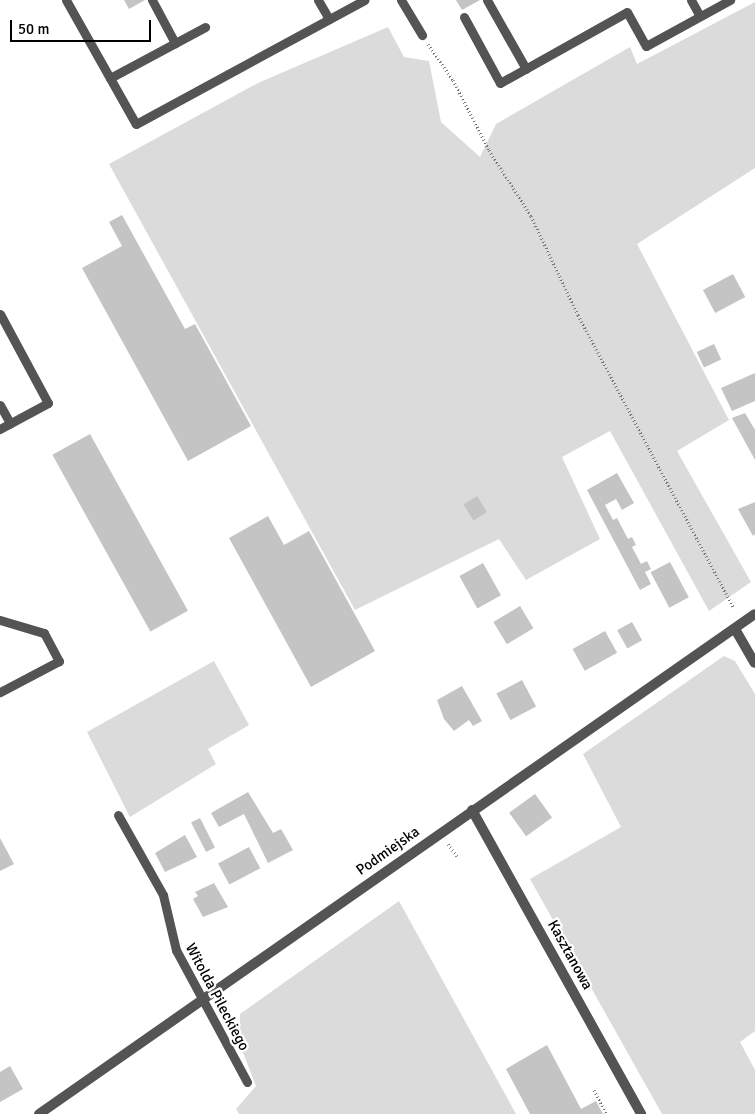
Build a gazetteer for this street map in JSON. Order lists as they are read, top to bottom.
{
  "streets": {
    "street": ["Podmiejska", "Kasztanowa"],
    "lane": ["Witolda Pileckiego"]
  },
  "crossings": [
    ["Podmiejska", "Kasztanowa"],
    ["Podmiejska", "Witolda Pileckiego"]
  ],
  "scale_bar": "50 m"
}
